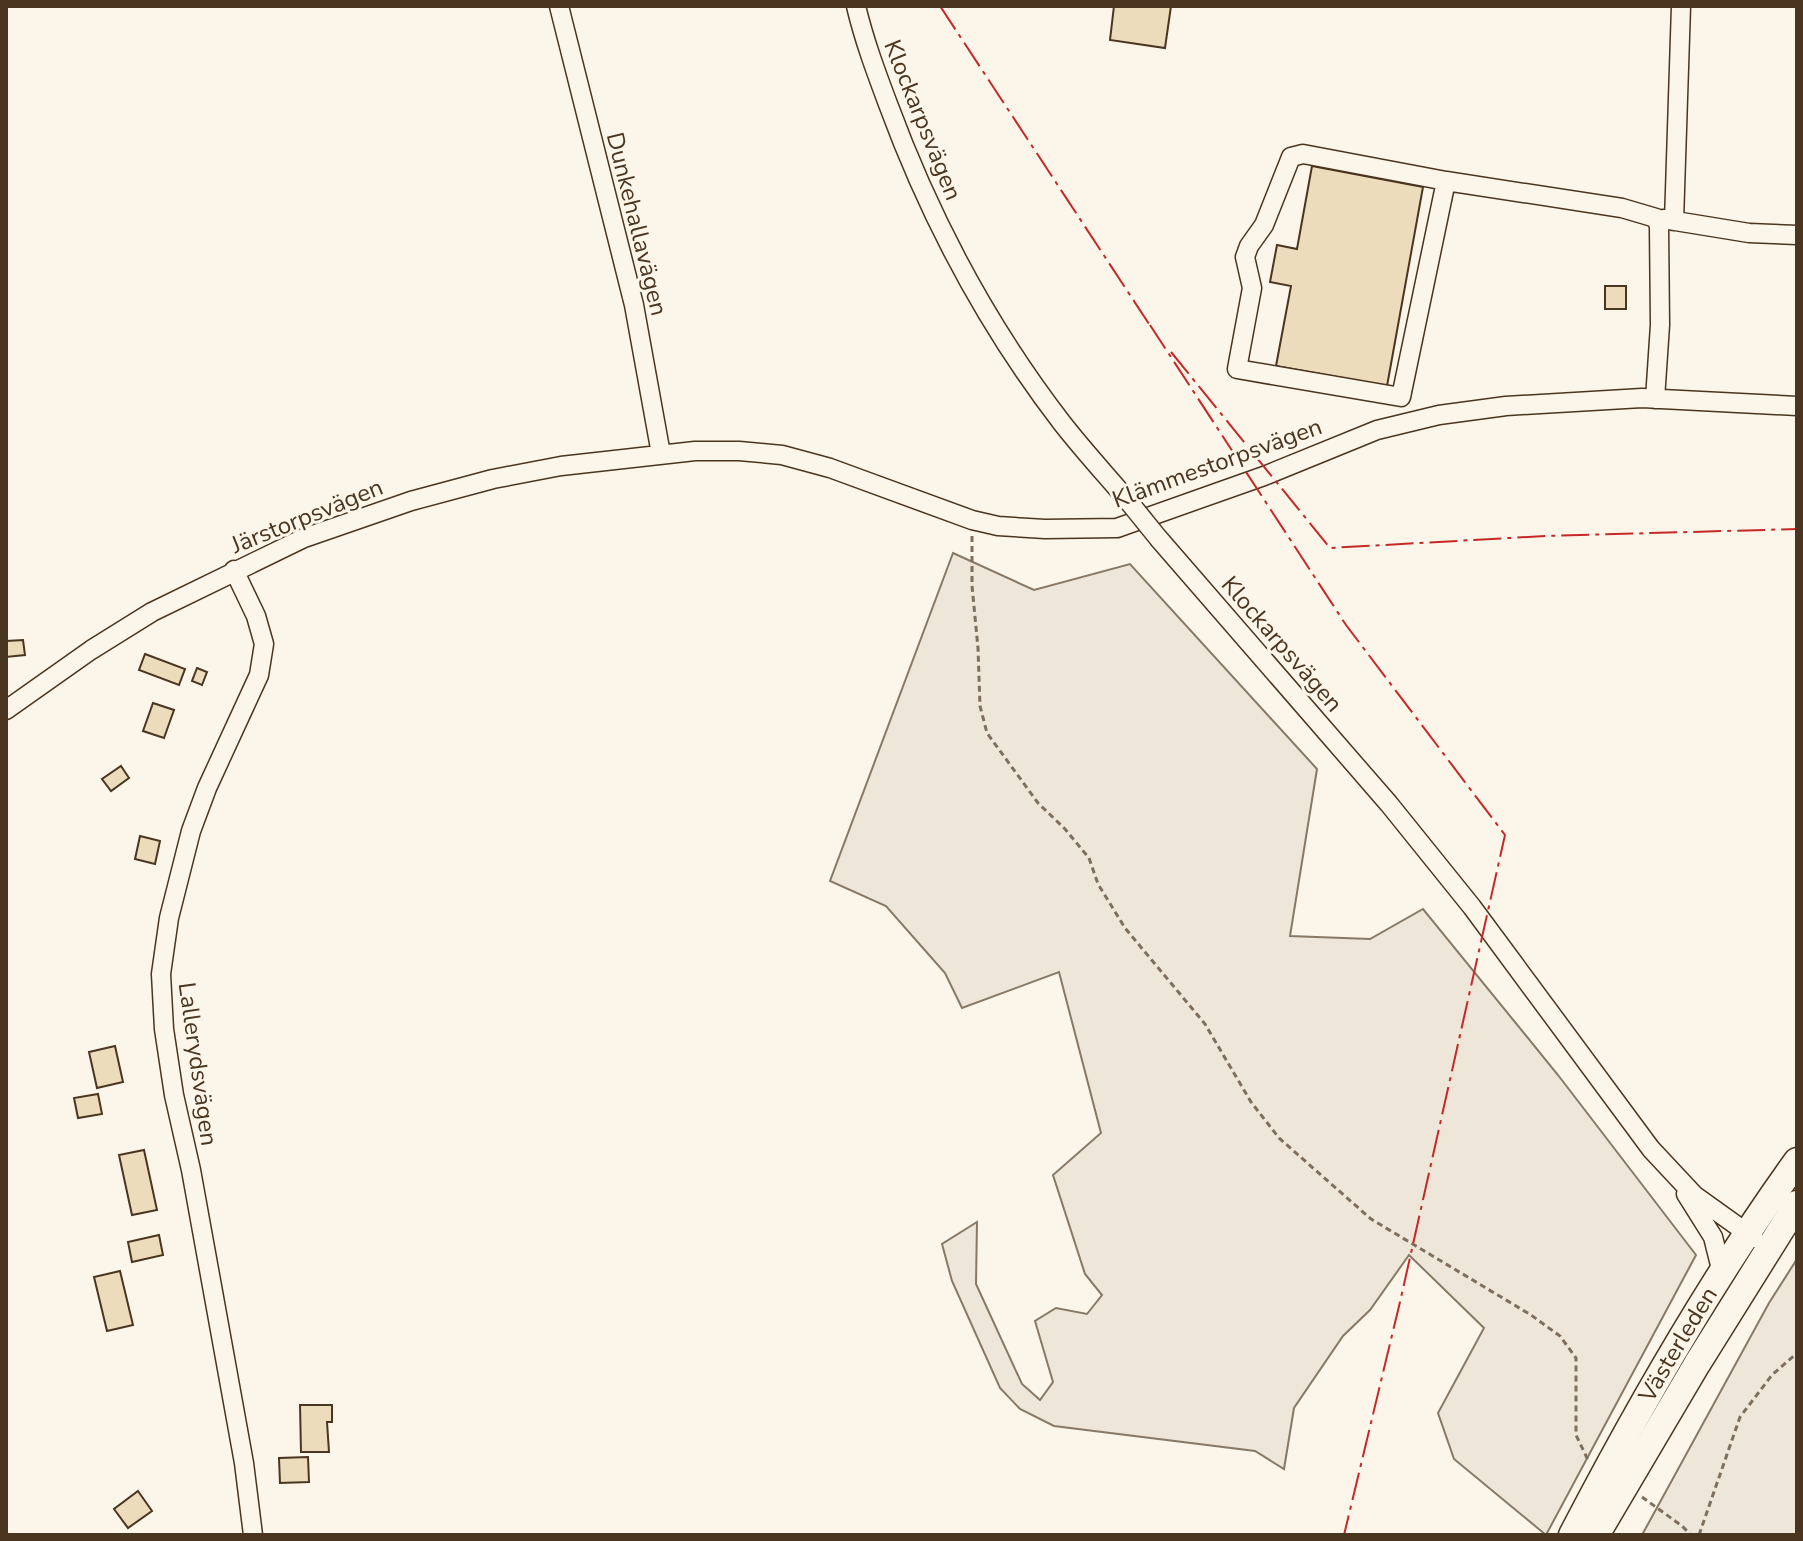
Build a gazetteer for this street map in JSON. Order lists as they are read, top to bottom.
{
  "streets": {
    "highway": ["Västerleden"],
    "street": [
      "Klockarpsvägen",
      "Dunkehallavägen",
      "Klämmestorpsvägen",
      "Järstorpsvägen",
      "Lallerydsvägen"
    ]
  },
  "crossings": [
    ["Klockarpsvägen", "Västerleden"],
    ["Dunkehallavägen", "Klämmestorpsvägen"],
    ["Dunkehallavägen", "Järstorpsvägen"],
    ["Klämmestorpsvägen", "Järstorpsvägen"],
    ["Järstorpsvägen", "Lallerydsvägen"]
  ]
}
